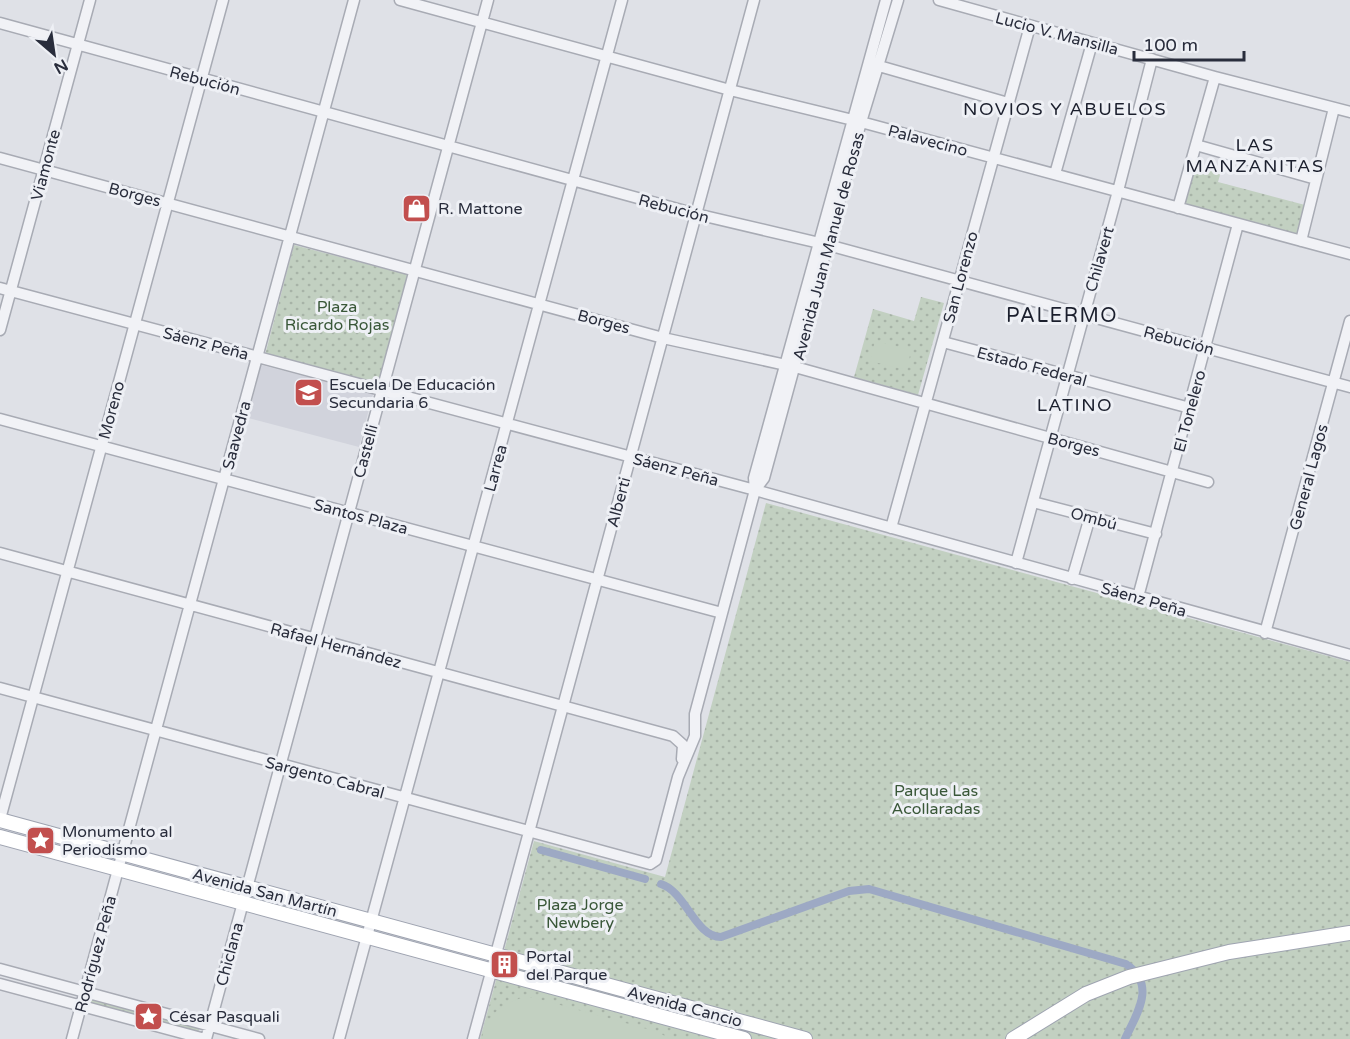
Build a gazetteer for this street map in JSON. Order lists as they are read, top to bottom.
{
  "streets": {
    "main road": ["Avenida San Martín", "Avenida Cancio"],
    "street": [
      "Lucio V. Mansilla",
      "Rebución",
      "Palavecino",
      "Viamonte",
      "Borges",
      "Avenida Juan Manuel de Rosas",
      "Chilavert",
      "San Lorenzo",
      "Sáenz Peña",
      "Estado Federal",
      "Moreno",
      "El Tonelero",
      "Saavedra",
      "Castelli",
      "Larrea",
      "General Lagos",
      "Alberti",
      "Santos Plaza",
      "Ombú",
      "Rafael Hernández",
      "Sargento Cabral",
      "Rodríguez Peña",
      "Chiclana"
    ]
  },
  "crossings": [
    ["Lucio V. Mansilla", "Chilavert"],
    ["Lucio V. Mansilla", "San Lorenzo"],
    ["Rebución", "Viamonte"],
    ["Rebución", "Avenida Juan Manuel de Rosas"],
    ["Rebución", "Chilavert"],
    ["Rebución", "San Lorenzo"],
    ["Rebución", "Moreno"],
    ["Rebución", "El Tonelero"],
    ["Rebución", "Saavedra"],
    ["Rebución", "Castelli"],
    ["Rebución", "Larrea"],
    ["Rebución", "General Lagos"],
    ["Rebución", "Alberti"],
    ["Palavecino", "Avenida Juan Manuel de Rosas"],
    ["Palavecino", "Chilavert"],
    ["Palavecino", "San Lorenzo"],
    ["Palavecino", "El Tonelero"],
    ["Palavecino", "Castelli"],
    ["Palavecino", "Larrea"],
    ["Palavecino", "Alberti"],
    ["Viamonte", "Borges"],
    ["Viamonte", "Sáenz Peña"],
    ["Borges", "Avenida Juan Manuel de Rosas"],
    ["Borges", "Chilavert"],
    ["Borges", "San Lorenzo"],
    ["Borges", "Moreno"],
    ["Borges", "El Tonelero"],
    ["Borges", "Saavedra"],
    ["Borges", "Castelli"],
    ["Borges", "Larrea"],
    ["Borges", "Alberti"],
    ["Avenida Juan Manuel de Rosas", "Sáenz Peña"],
    ["Avenida Juan Manuel de Rosas", "Santos Plaza"],
    ["Avenida Juan Manuel de Rosas", "Sargento Cabral"],
    ["Chilavert", "Sáenz Peña"],
    ["Chilavert", "Estado Federal"],
    ["Chilavert", "Ombú"],
    ["San Lorenzo", "Sáenz Peña"],
    ["San Lorenzo", "Estado Federal"],
    ["Sáenz Peña", "Moreno"],
    ["Sáenz Peña", "El Tonelero"],
    ["Sáenz Peña", "Saavedra"],
    ["Sáenz Peña", "Castelli"],
    ["Sáenz Peña", "Larrea"],
    ["Sáenz Peña", "General Lagos"],
    ["Sáenz Peña", "Alberti"],
    ["Estado Federal", "El Tonelero"],
    ["Moreno", "Santos Plaza"],
    ["Moreno", "Rafael Hernández"],
    ["Moreno", "Sargento Cabral"],
    ["Moreno", "Avenida San Martín"],
    ["El Tonelero", "Ombú"],
    ["Saavedra", "Santos Plaza"],
    ["Saavedra", "Rafael Hernández"],
    ["Saavedra", "Sargento Cabral"],
    ["Saavedra", "Avenida San Martín"],
    ["Saavedra", "Rodríguez Peña"],
    ["Castelli", "Santos Plaza"],
    ["Castelli", "Rafael Hernández"],
    ["Castelli", "Sargento Cabral"],
    ["Castelli", "Avenida San Martín"],
    ["Castelli", "Chiclana"],
    ["Larrea", "Santos Plaza"],
    ["Larrea", "Rafael Hernández"],
    ["Larrea", "Sargento Cabral"],
    ["Larrea", "Avenida San Martín"],
    ["Alberti", "Santos Plaza"],
    ["Alberti", "Rafael Hernández"],
    ["Alberti", "Sargento Cabral"],
    ["Alberti", "Avenida San Martín"],
    ["Alberti", "Avenida Cancio"],
    ["Avenida San Martín", "Rodríguez Peña"],
    ["Avenida San Martín", "Chiclana"],
    ["Avenida San Martín", "Avenida Cancio"]
  ],
  "districts": [
    "NOVIOS Y ABUELOS",
    "LAS MANZANITAS",
    "PALERMO",
    "LATINO"
  ],
  "parks": ["Plaza Ricardo Rojas", "Parque Las Acollaradas", "Plaza Jorge Newbery"],
  "places": {
    "shop": ["R. Mattone"],
    "school or university": ["Escuela De Educación Secundaria 6"],
    "place": ["Monumento al Periodismo", "César Pasquali"],
    "building": ["Portal del Parque"]
  },
  "scale_bar": "100 m",
  "north": "bottom right"
}
